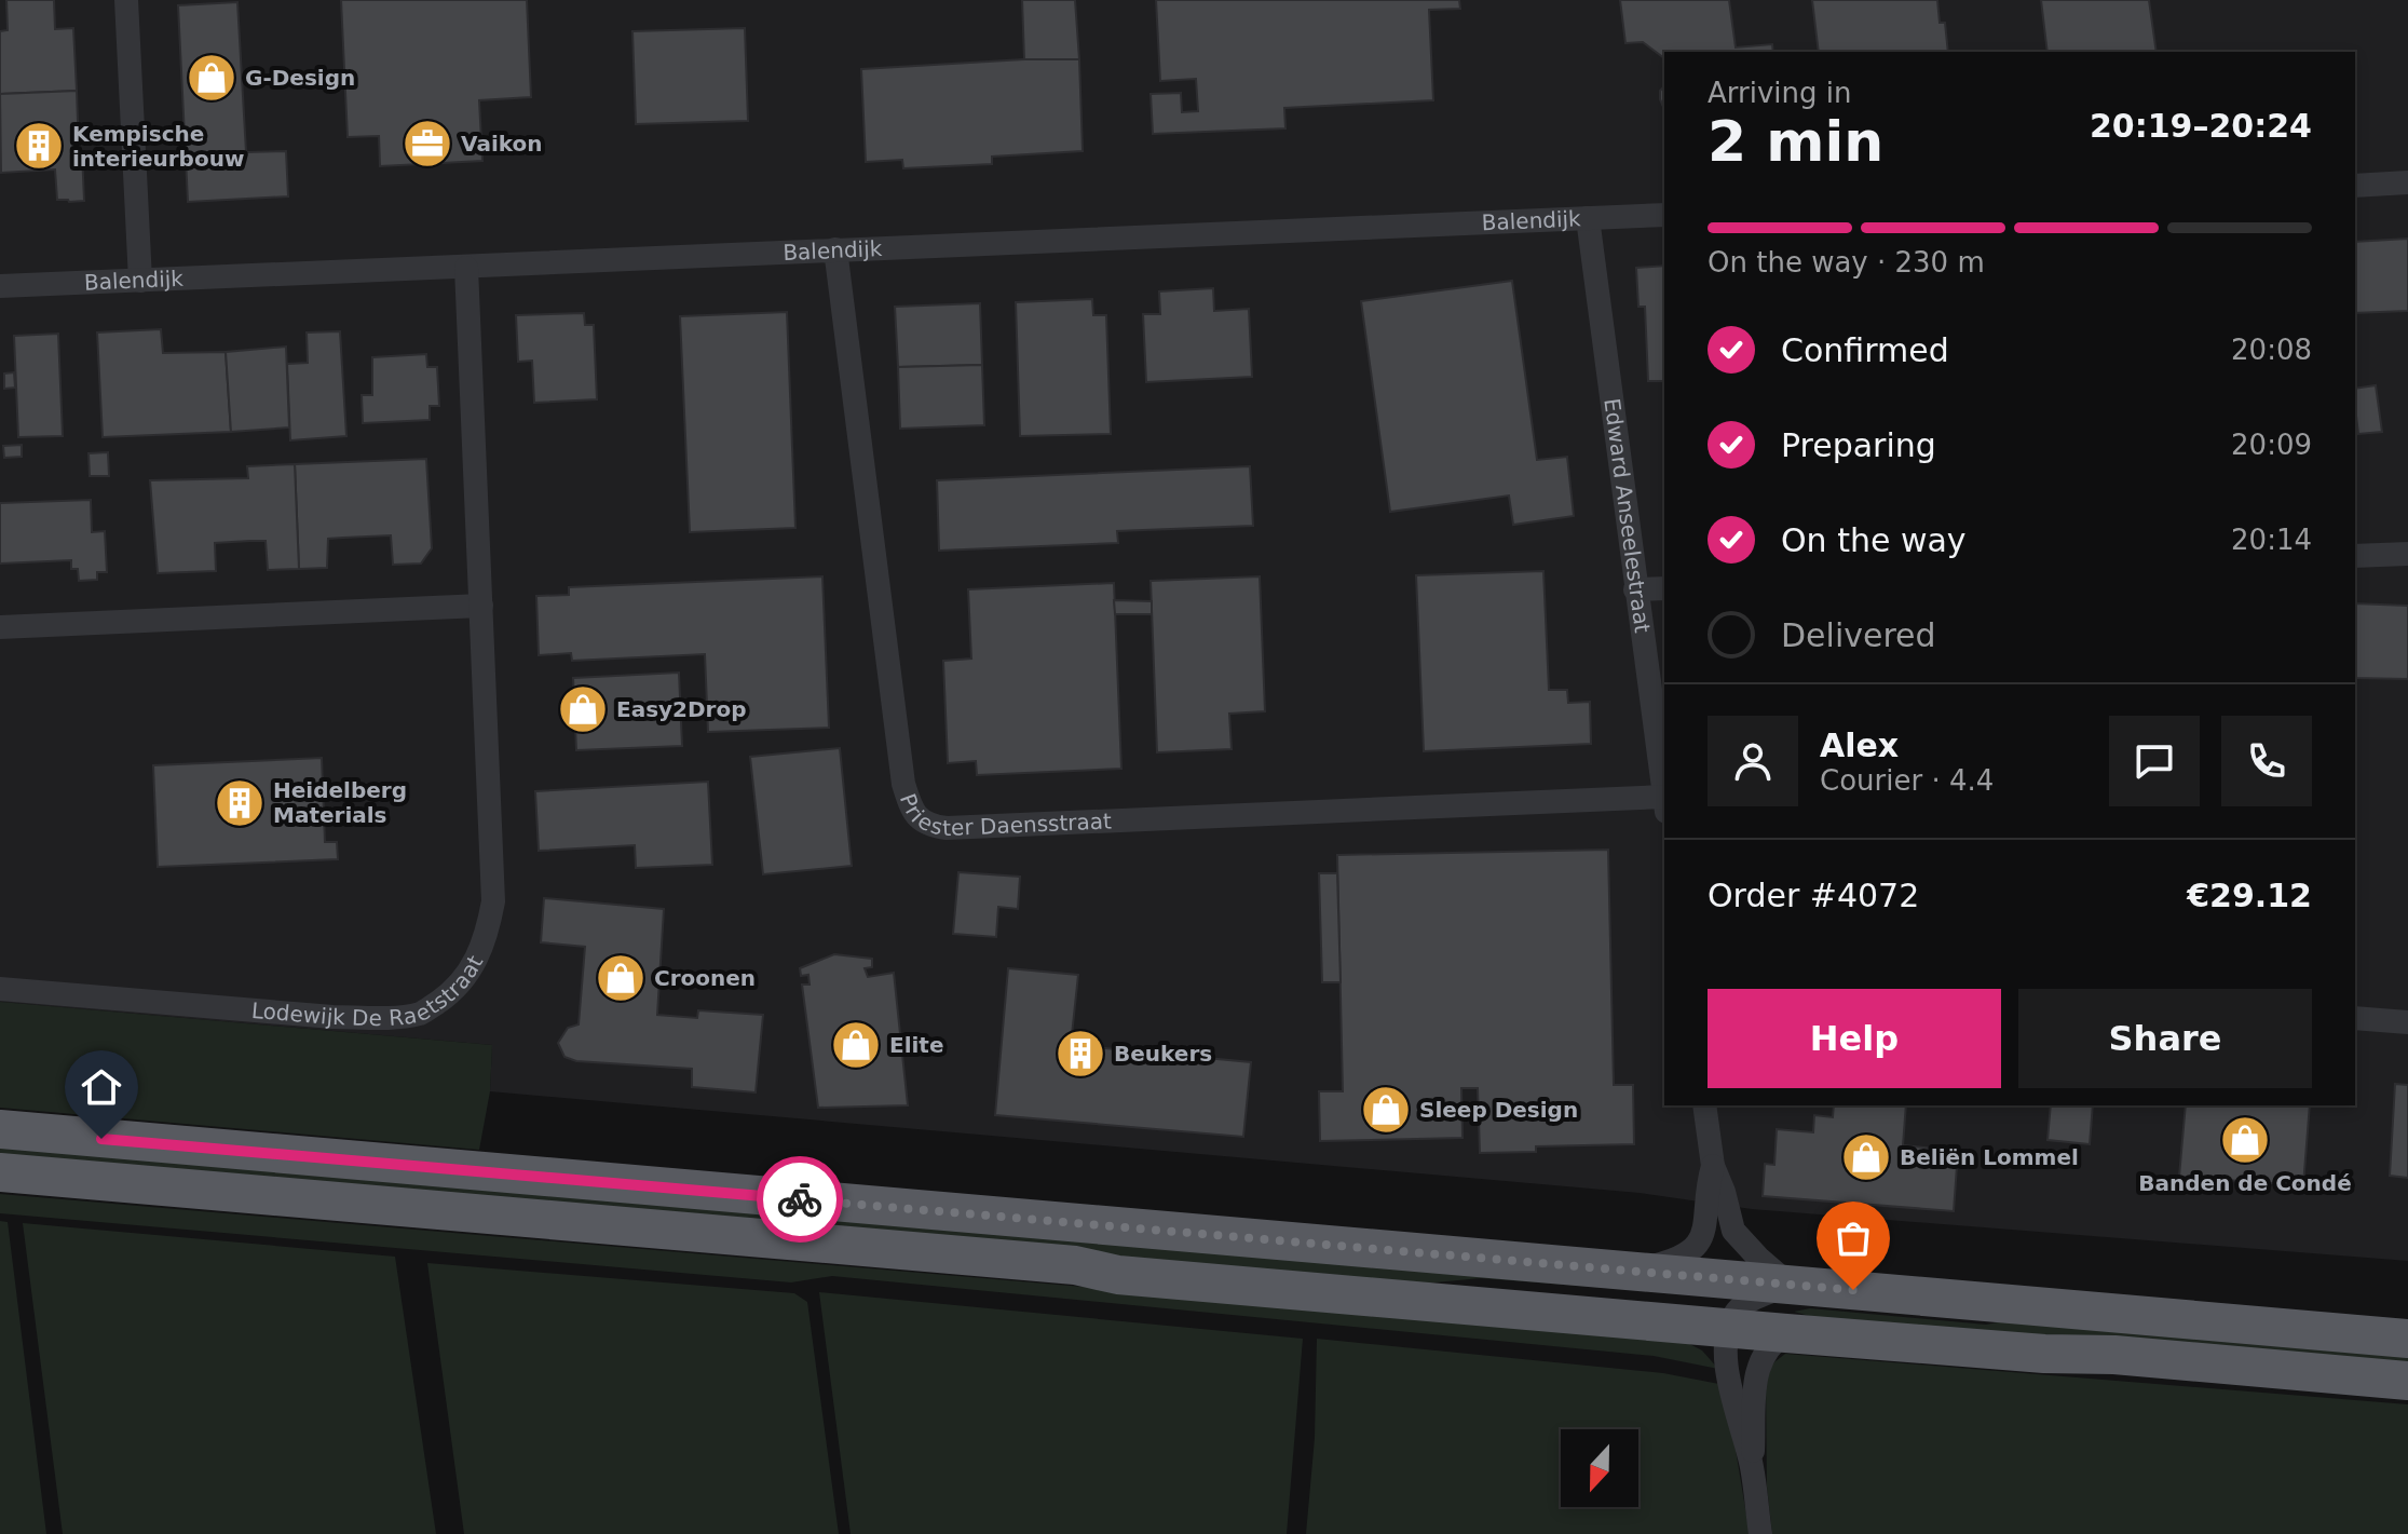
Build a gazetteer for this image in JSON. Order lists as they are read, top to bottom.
{
  "streets": {
    "street": [
      "Balendijk",
      "Edward Anseelestraat",
      "Priester Daensstraat",
      "Lodewijk De Raetstraat"
    ]
  },
  "crossings": [
    ["Balendijk", "Edward Anseelestraat"],
    ["Balendijk", "Priester Daensstraat"],
    ["Balendijk", "Lodewijk De Raetstraat"]
  ],
  "places": {
    "shop": [
      "G-Design",
      "Easy2Drop",
      "Croonen",
      "Elite",
      "Sleep Design",
      "Banden de Condé",
      "Beliën Lommel"
    ],
    "office": ["Vaikon"],
    "building": ["Kempische interieurbouw", "Heidelberg Materials", "Beukers"]
  },
  "north": "bottom",
  "page": {
    "heading": ["2 min", "Arriving in", "20:19–20:24"],
    "panel": [
      "Alex",
      "Courier · 4.4",
      "Order #4072",
      "€29.12"
    ],
    "bar": "On the way · 230 m",
    "list": [
      ["Confirmed", "20:08"],
      ["Preparing", "20:09"],
      ["On the way", "20:14"],
      "Delivered"
    ],
    "buttons": ["Help", "Share"]
  }
}
